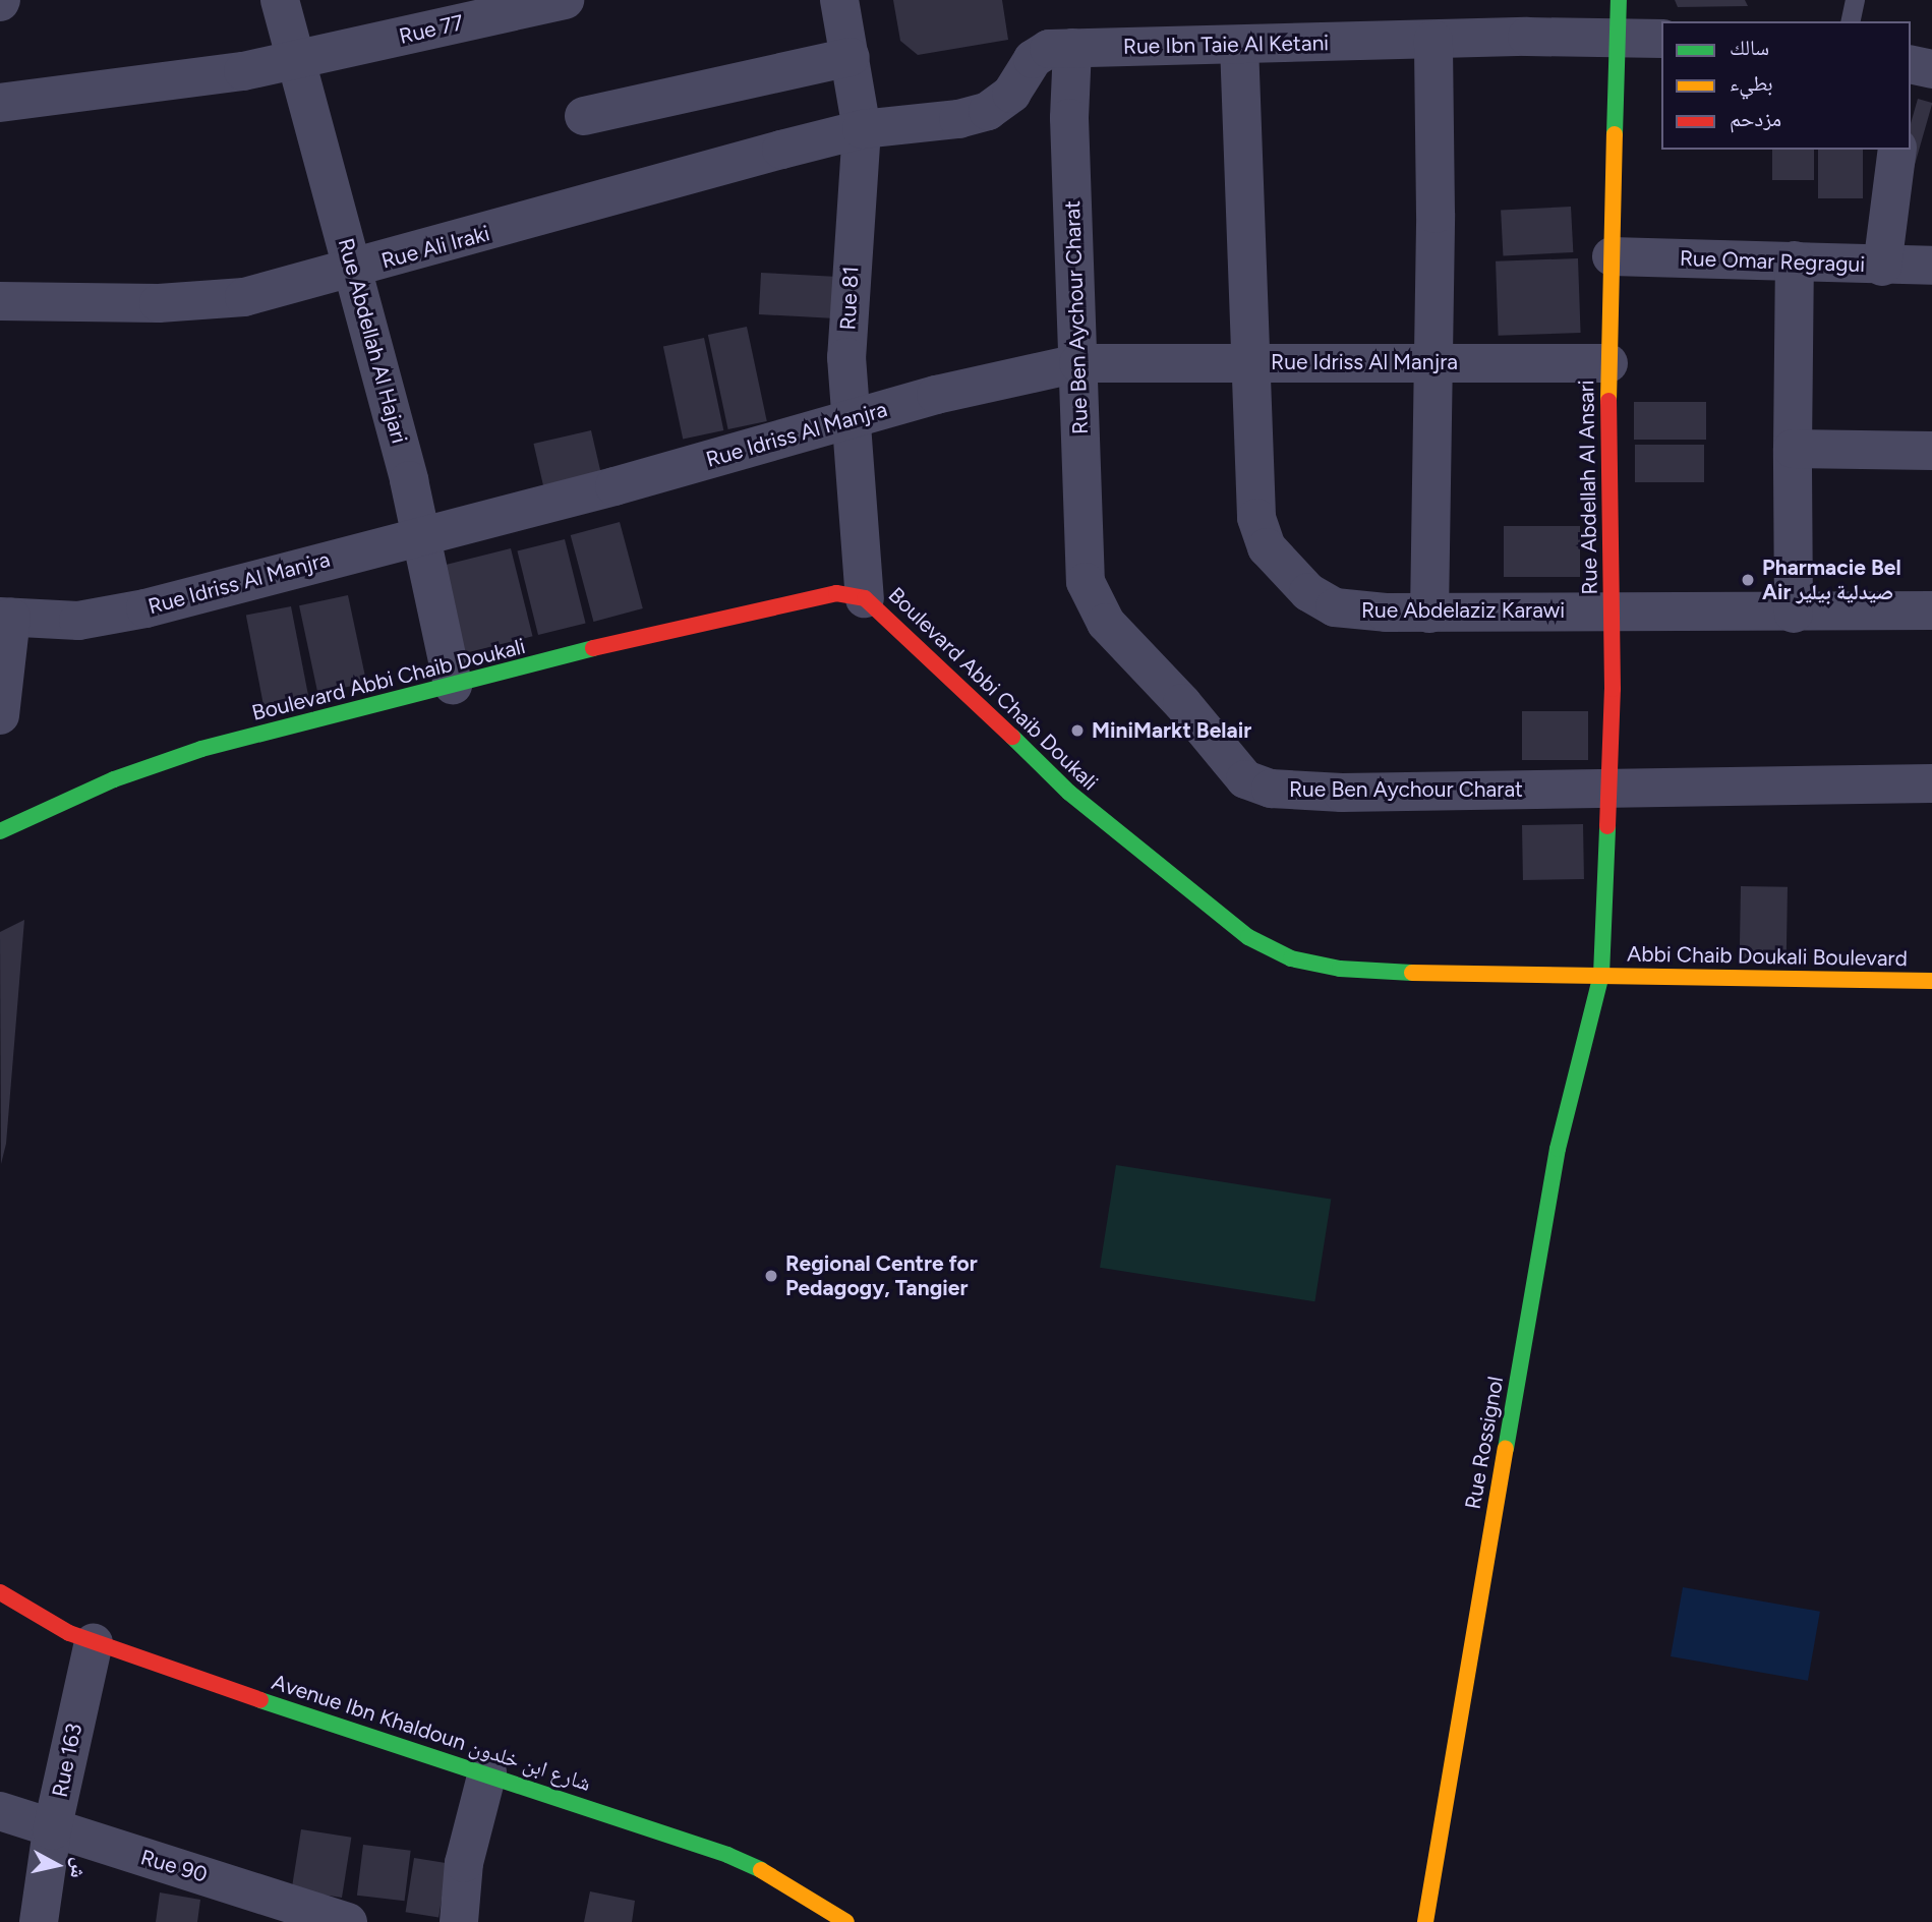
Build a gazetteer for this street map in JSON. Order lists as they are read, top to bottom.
{
  "streets": {
    "street": [
      "Rue 77",
      "Rue Ibn Taie Al Ketani",
      "Rue Ali Iraki",
      "Rue Omar Regragui",
      "Rue 81",
      "Rue Ben Aychour Charat",
      "Rue Abdellah Al Hajari",
      "Rue Idriss Al Manjra",
      "Rue Abdellah Al Ansari",
      "Rue Abdelaziz Karawi",
      "Boulevard Abbi Chaib Doukali",
      "Abbi Chaib Doukali Boulevard",
      "Rue Rossignol",
      "Avenue Ibn Khaldoun شارع ابن خلدون",
      "Rue 163",
      "Rue 90"
    ]
  },
  "crossings": [
    ["Rue 77", "Rue Abdellah Al Hajari"],
    ["Rue Ibn Taie Al Ketani", "Rue Ali Iraki"],
    ["Rue Ibn Taie Al Ketani", "Rue 81"],
    ["Rue Ibn Taie Al Ketani", "Rue Ben Aychour Charat"],
    ["Rue Ibn Taie Al Ketani", "Rue Abdellah Al Ansari"],
    ["Rue Ibn Taie Al Ketani", "Rue Abdelaziz Karawi"],
    ["Rue Ali Iraki", "Rue 81"],
    ["Rue Ali Iraki", "Rue Abdellah Al Hajari"],
    ["Rue Omar Regragui", "Rue Abdellah Al Ansari"],
    ["Rue 81", "Rue Idriss Al Manjra"],
    ["Rue 81", "Boulevard Abbi Chaib Doukali"],
    ["Rue Ben Aychour Charat", "Rue Idriss Al Manjra"],
    ["Rue Ben Aychour Charat", "Rue Abdellah Al Ansari"],
    ["Rue Abdellah Al Hajari", "Rue Idriss Al Manjra"],
    ["Rue Abdellah Al Hajari", "Boulevard Abbi Chaib Doukali"],
    ["Rue Idriss Al Manjra", "Rue Abdellah Al Ansari"],
    ["Rue Idriss Al Manjra", "Rue Abdelaziz Karawi"],
    ["Rue Abdellah Al Ansari", "Rue Abdelaziz Karawi"],
    ["Rue Abdellah Al Ansari", "Boulevard Abbi Chaib Doukali"],
    ["Rue Abdellah Al Ansari", "Abbi Chaib Doukali Boulevard"],
    ["Rue Abdellah Al Ansari", "Rue Rossignol"],
    ["Boulevard Abbi Chaib Doukali", "Abbi Chaib Doukali Boulevard"],
    ["Boulevard Abbi Chaib Doukali", "Rue Rossignol"],
    ["Abbi Chaib Doukali Boulevard", "Rue Rossignol"],
    ["Avenue Ibn Khaldoun شارع ابن خلدون", "Rue 163"],
    ["Rue 163", "Rue 90"]
  ],
  "places": ["Pharmacie Bel Air صيدلية بيلير", "MiniMarkt Belair", "Regional Centre for Pedagogy, Tangier"],
  "legend": ["سالك", "بطيء", "مزدحم"],
  "north": "right"
}
